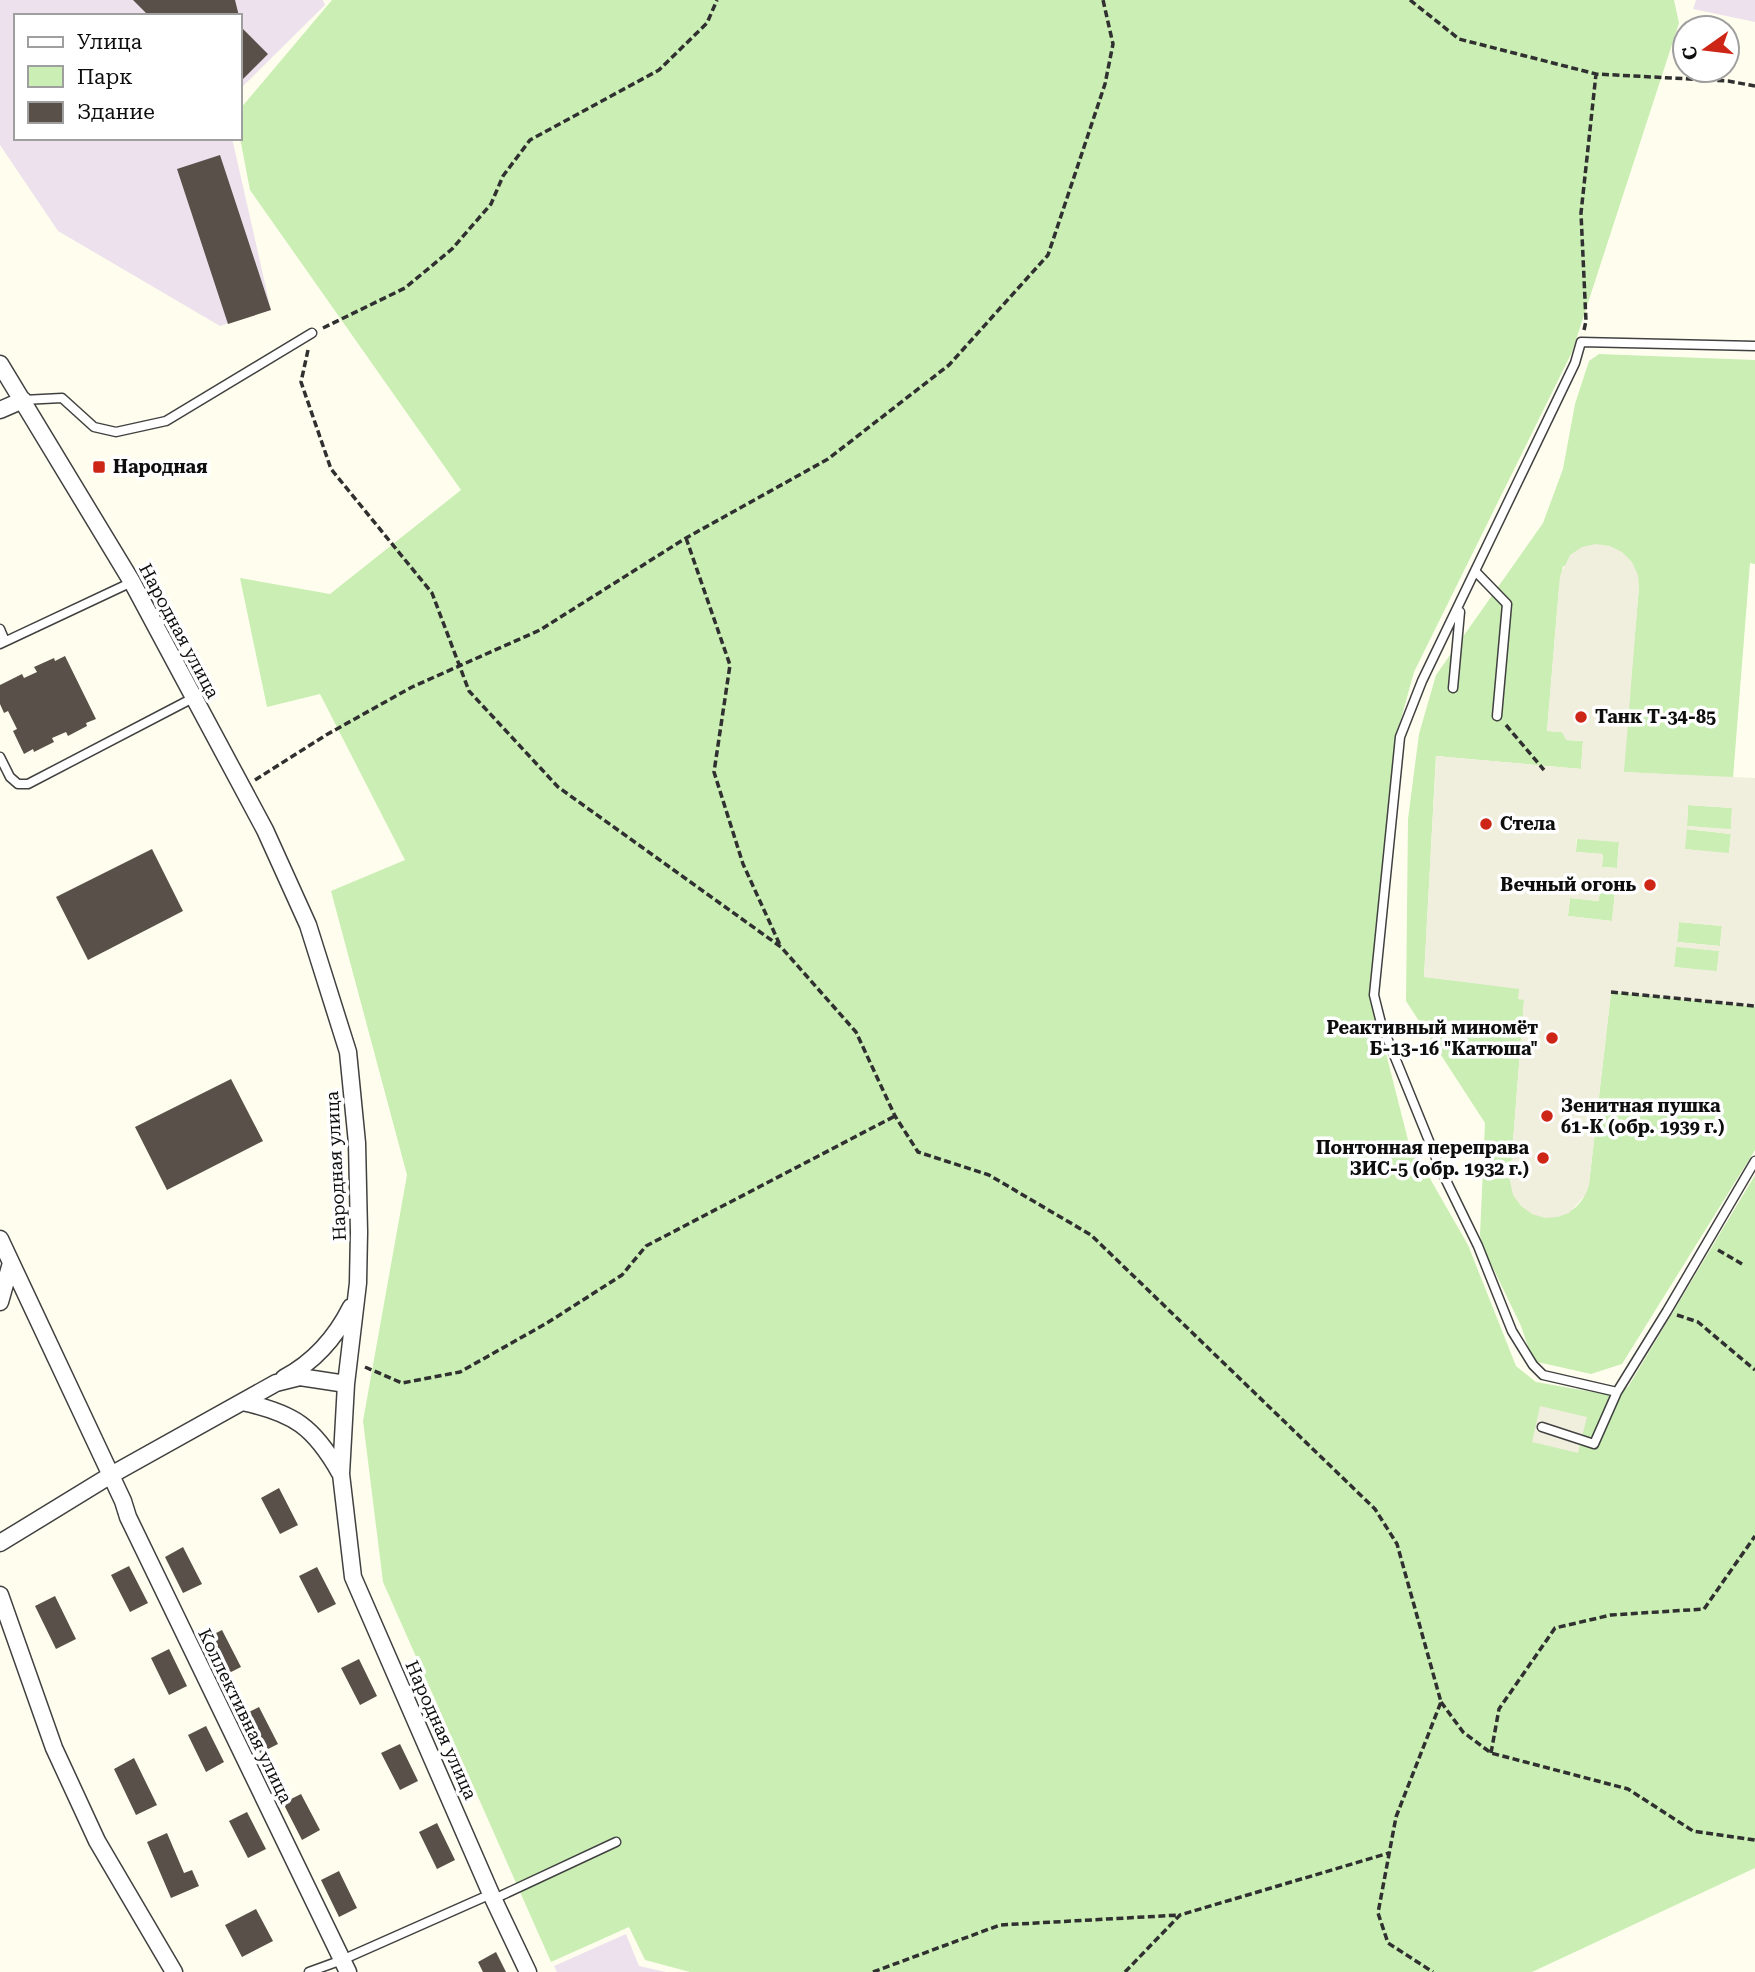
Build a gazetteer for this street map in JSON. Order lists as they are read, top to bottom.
{
  "streets": {
    "street": ["Народная улица", "Коллективная улица"]
  },
  "places": {
    "transit": ["Народная"],
    "other": [
      "Танк Т-34-85",
      "Стела",
      "Вечный огонь",
      "Реактивный миномёт Б-13-16 \"Катюша\"",
      "Зенитная пушка 61-К (обр. 1939 г.)",
      "Понтонная переправа ЗИС-5 (обр. 1932 г.)"
    ]
  },
  "legend": ["Улица", "Парк", "Здание"],
  "north": "left"
}
